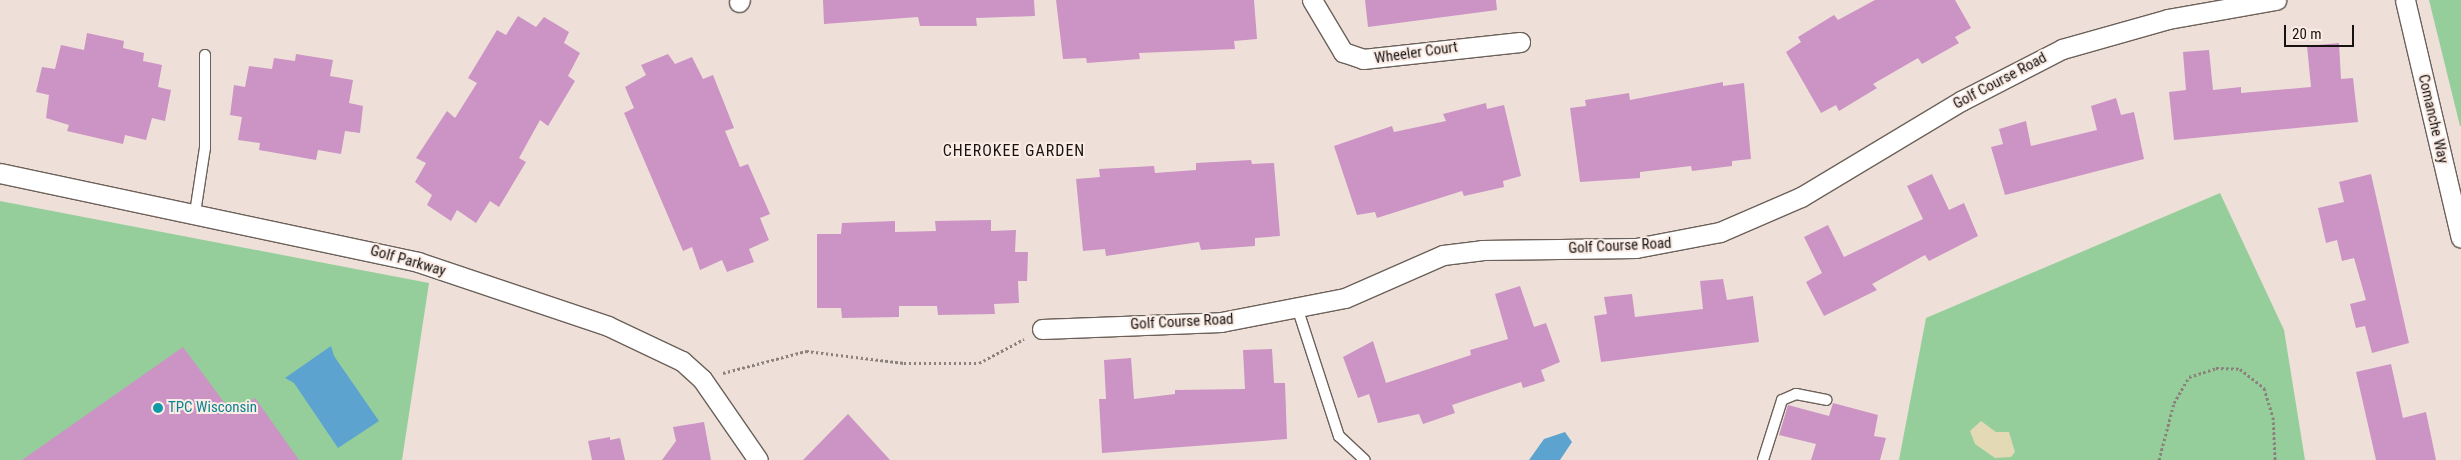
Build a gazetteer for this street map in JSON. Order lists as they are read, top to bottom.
{
  "streets": {
    "street": [
      "Wheeler Court",
      "Golf Course Road",
      "Comanche Way",
      "Golf Parkway"
    ]
  },
  "districts": ["CHEROKEE GARDEN"],
  "places": ["TPC Wisconsin"],
  "scale_bar": "20 m"
}
